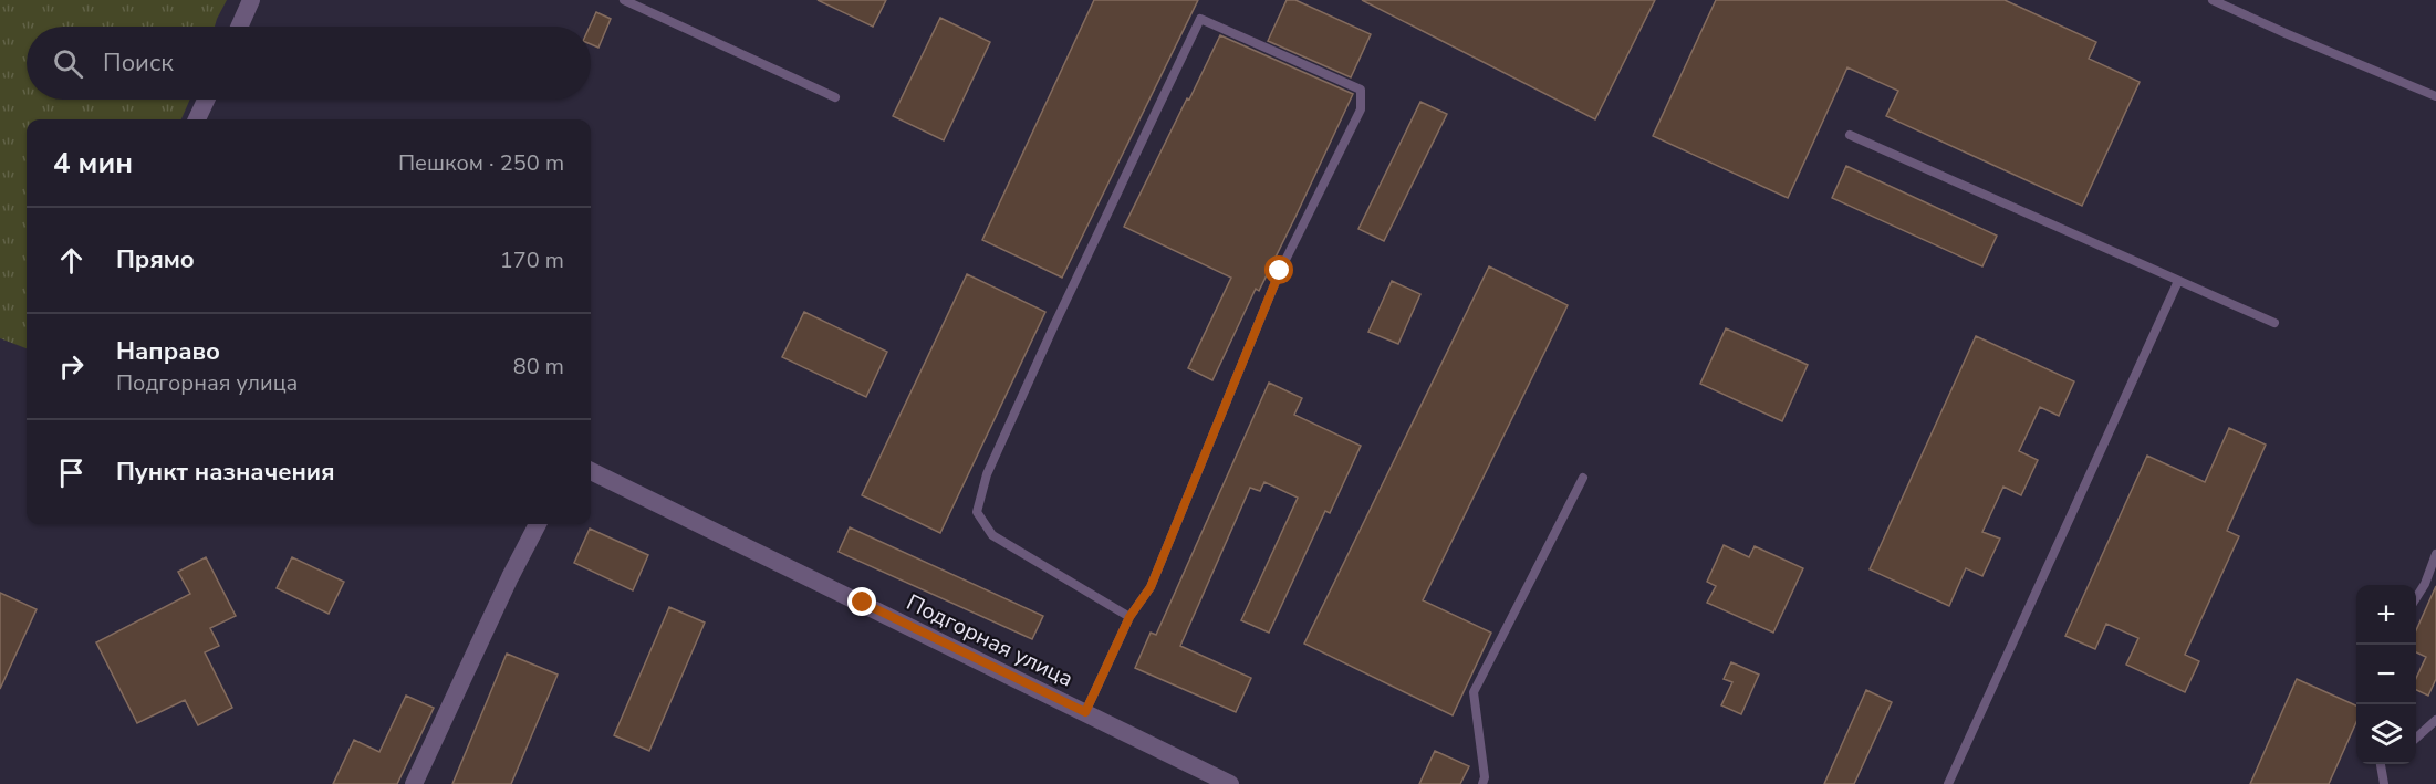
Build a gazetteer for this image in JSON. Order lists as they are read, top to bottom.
{
  "streets": {
    "street": ["Подгорная улица"]
  },
  "page": {
    "search": "Поиск",
    "heading": ["4 мин", "Пешком · 250 m"],
    "list": [
      ["Прямо", "170 m"],
      ["Направо", "Подгорная улица", "80 m"],
      "Пункт назначения"
    ],
    "map_buttons": ["+", "−"]
  }
}
